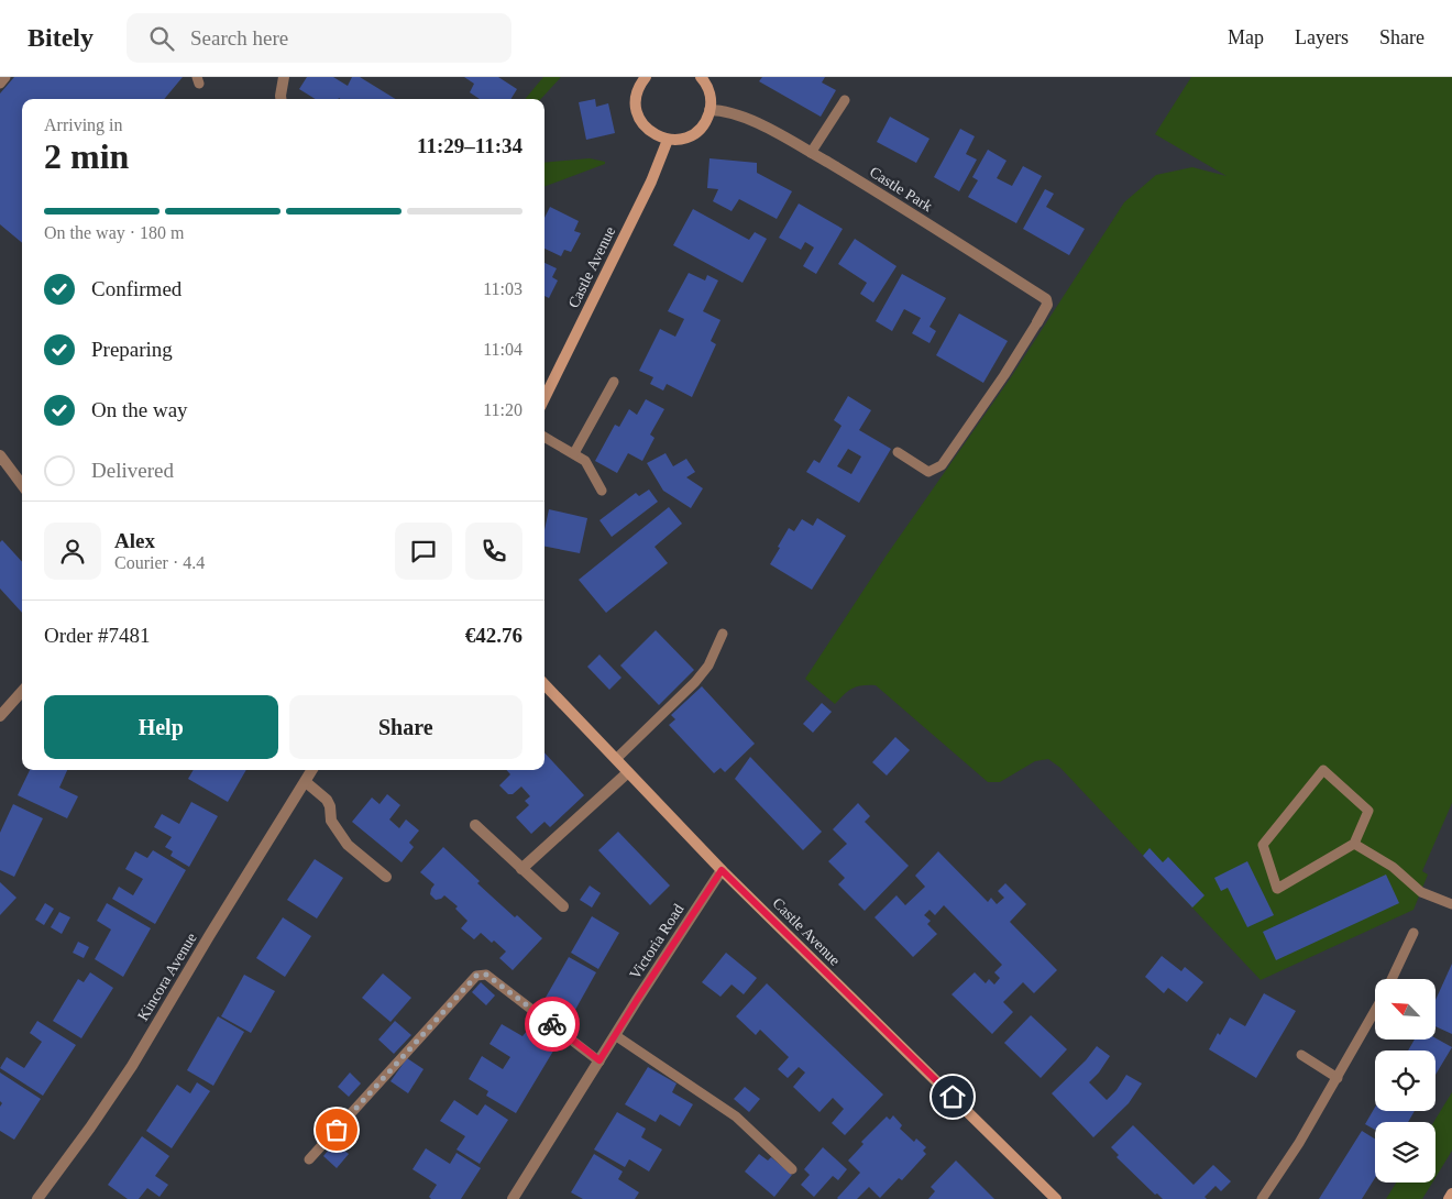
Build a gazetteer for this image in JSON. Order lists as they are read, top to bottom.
{
  "streets": {
    "street": [
      "Castle Park",
      "Castle Avenue",
      "Victoria Road",
      "Kincora Avenue"
    ]
  },
  "crossings": [
    ["Castle Avenue", "Victoria Road"]
  ],
  "north": "top left",
  "page": {
    "header": "Bitely",
    "search": "Search here",
    "nav": ["Map", "Layers", "Share"],
    "heading": ["2 min", "Arriving in", "11:29–11:34"],
    "panel": [
      "Alex",
      "Courier · 4.4",
      "Order #7481",
      "€42.76"
    ],
    "bar": "On the way · 180 m",
    "list": [
      ["Confirmed", "11:03"],
      ["Preparing", "11:04"],
      ["On the way", "11:20"],
      "Delivered"
    ],
    "buttons": ["Help", "Share"]
  }
}
